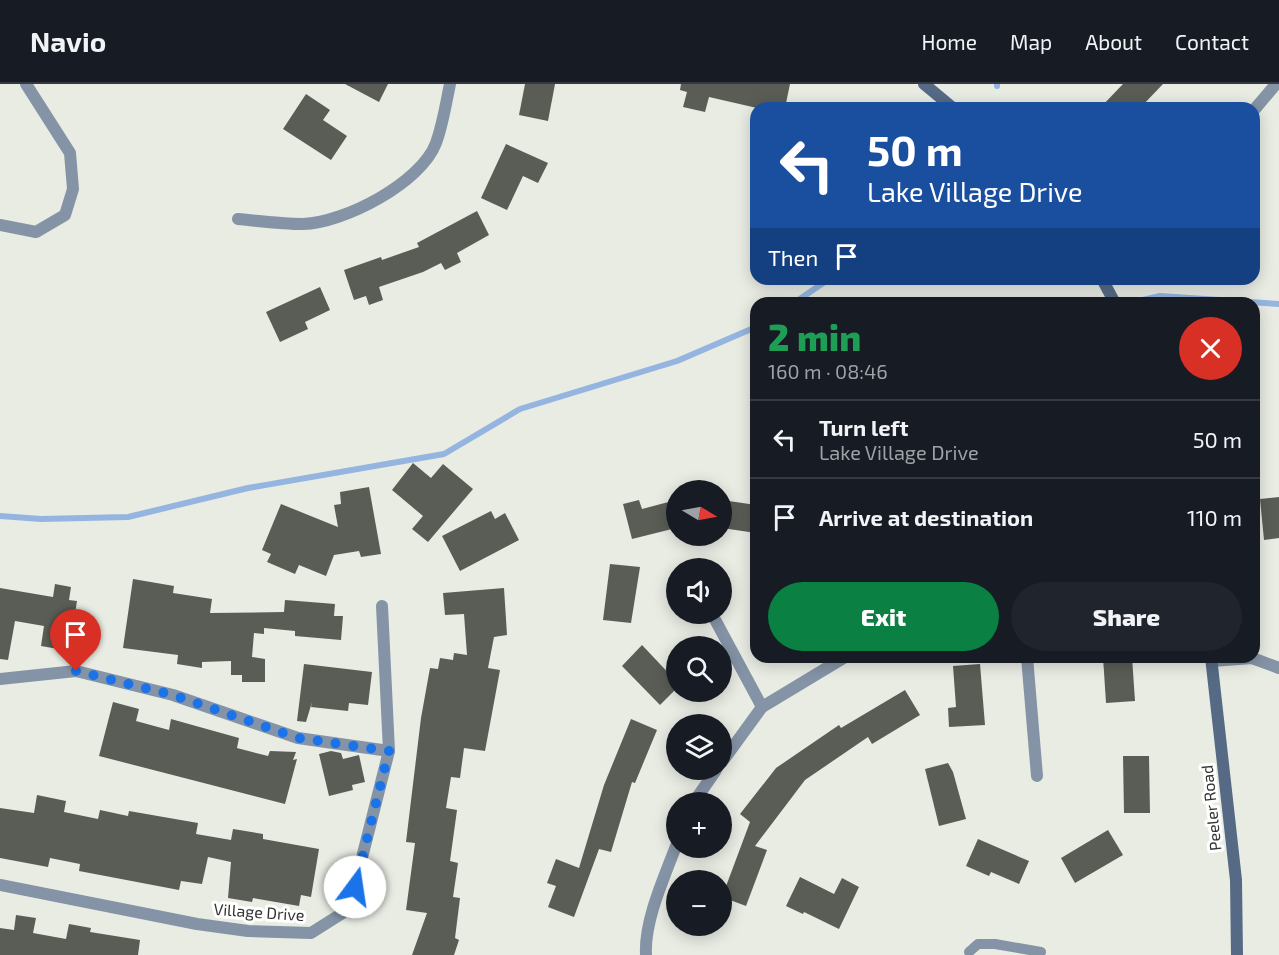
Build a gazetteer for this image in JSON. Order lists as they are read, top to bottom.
{
  "streets": {
    "street": ["Peeler Road", "Village Drive"]
  },
  "north": "right",
  "page": {
    "header": "Navio",
    "nav": [
      "Home",
      "Map",
      "About",
      "Contact"
    ],
    "turn": ["50 m", "Lake Village Drive"],
    "then": "Then",
    "heading": ["2 min", "160 m · 08:46"],
    "list": [
      {
        "name": "Turn left",
        "note": "Lake Village Drive",
        "value": "50 m"
      },
      {
        "name": "Arrive at destination",
        "value": "110 m"
      }
    ],
    "map_buttons": ["+", "−"],
    "buttons": ["Exit", "Share"]
  }
}
